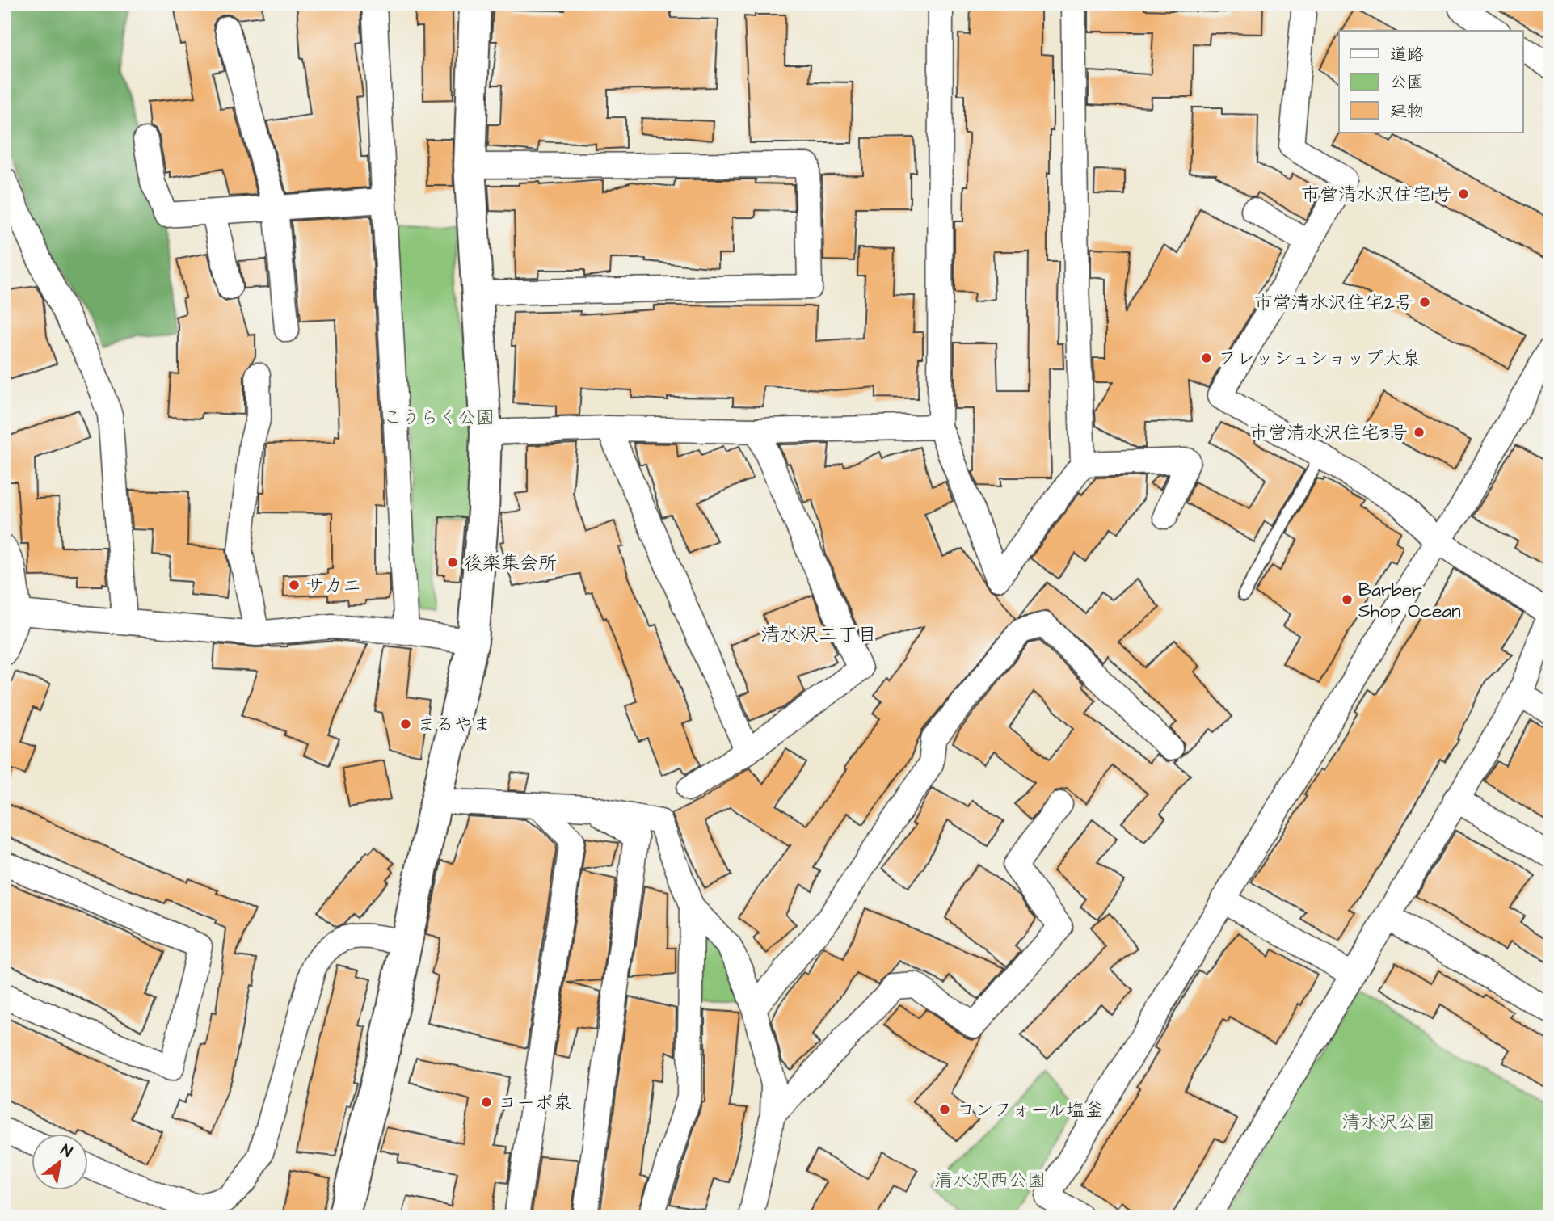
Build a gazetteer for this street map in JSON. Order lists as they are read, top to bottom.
{
  "districts": ["清水沢二丁目"],
  "parks": ["こうらく公園", "清水沢公園", "清水沢西公園"],
  "places": [
    "市営清水沢住宅1号",
    "市営清水沢住宅2号",
    "フレッシュショップ大泉",
    "市営清水沢住宅3号",
    "後楽集会所",
    "サカエ",
    "Barber Shop Ocean",
    "まるやま",
    "コーポ泉",
    "コンフォール塩釜"
  ],
  "legend": ["道路", "公園", "建物"],
  "north": "top right"
}
